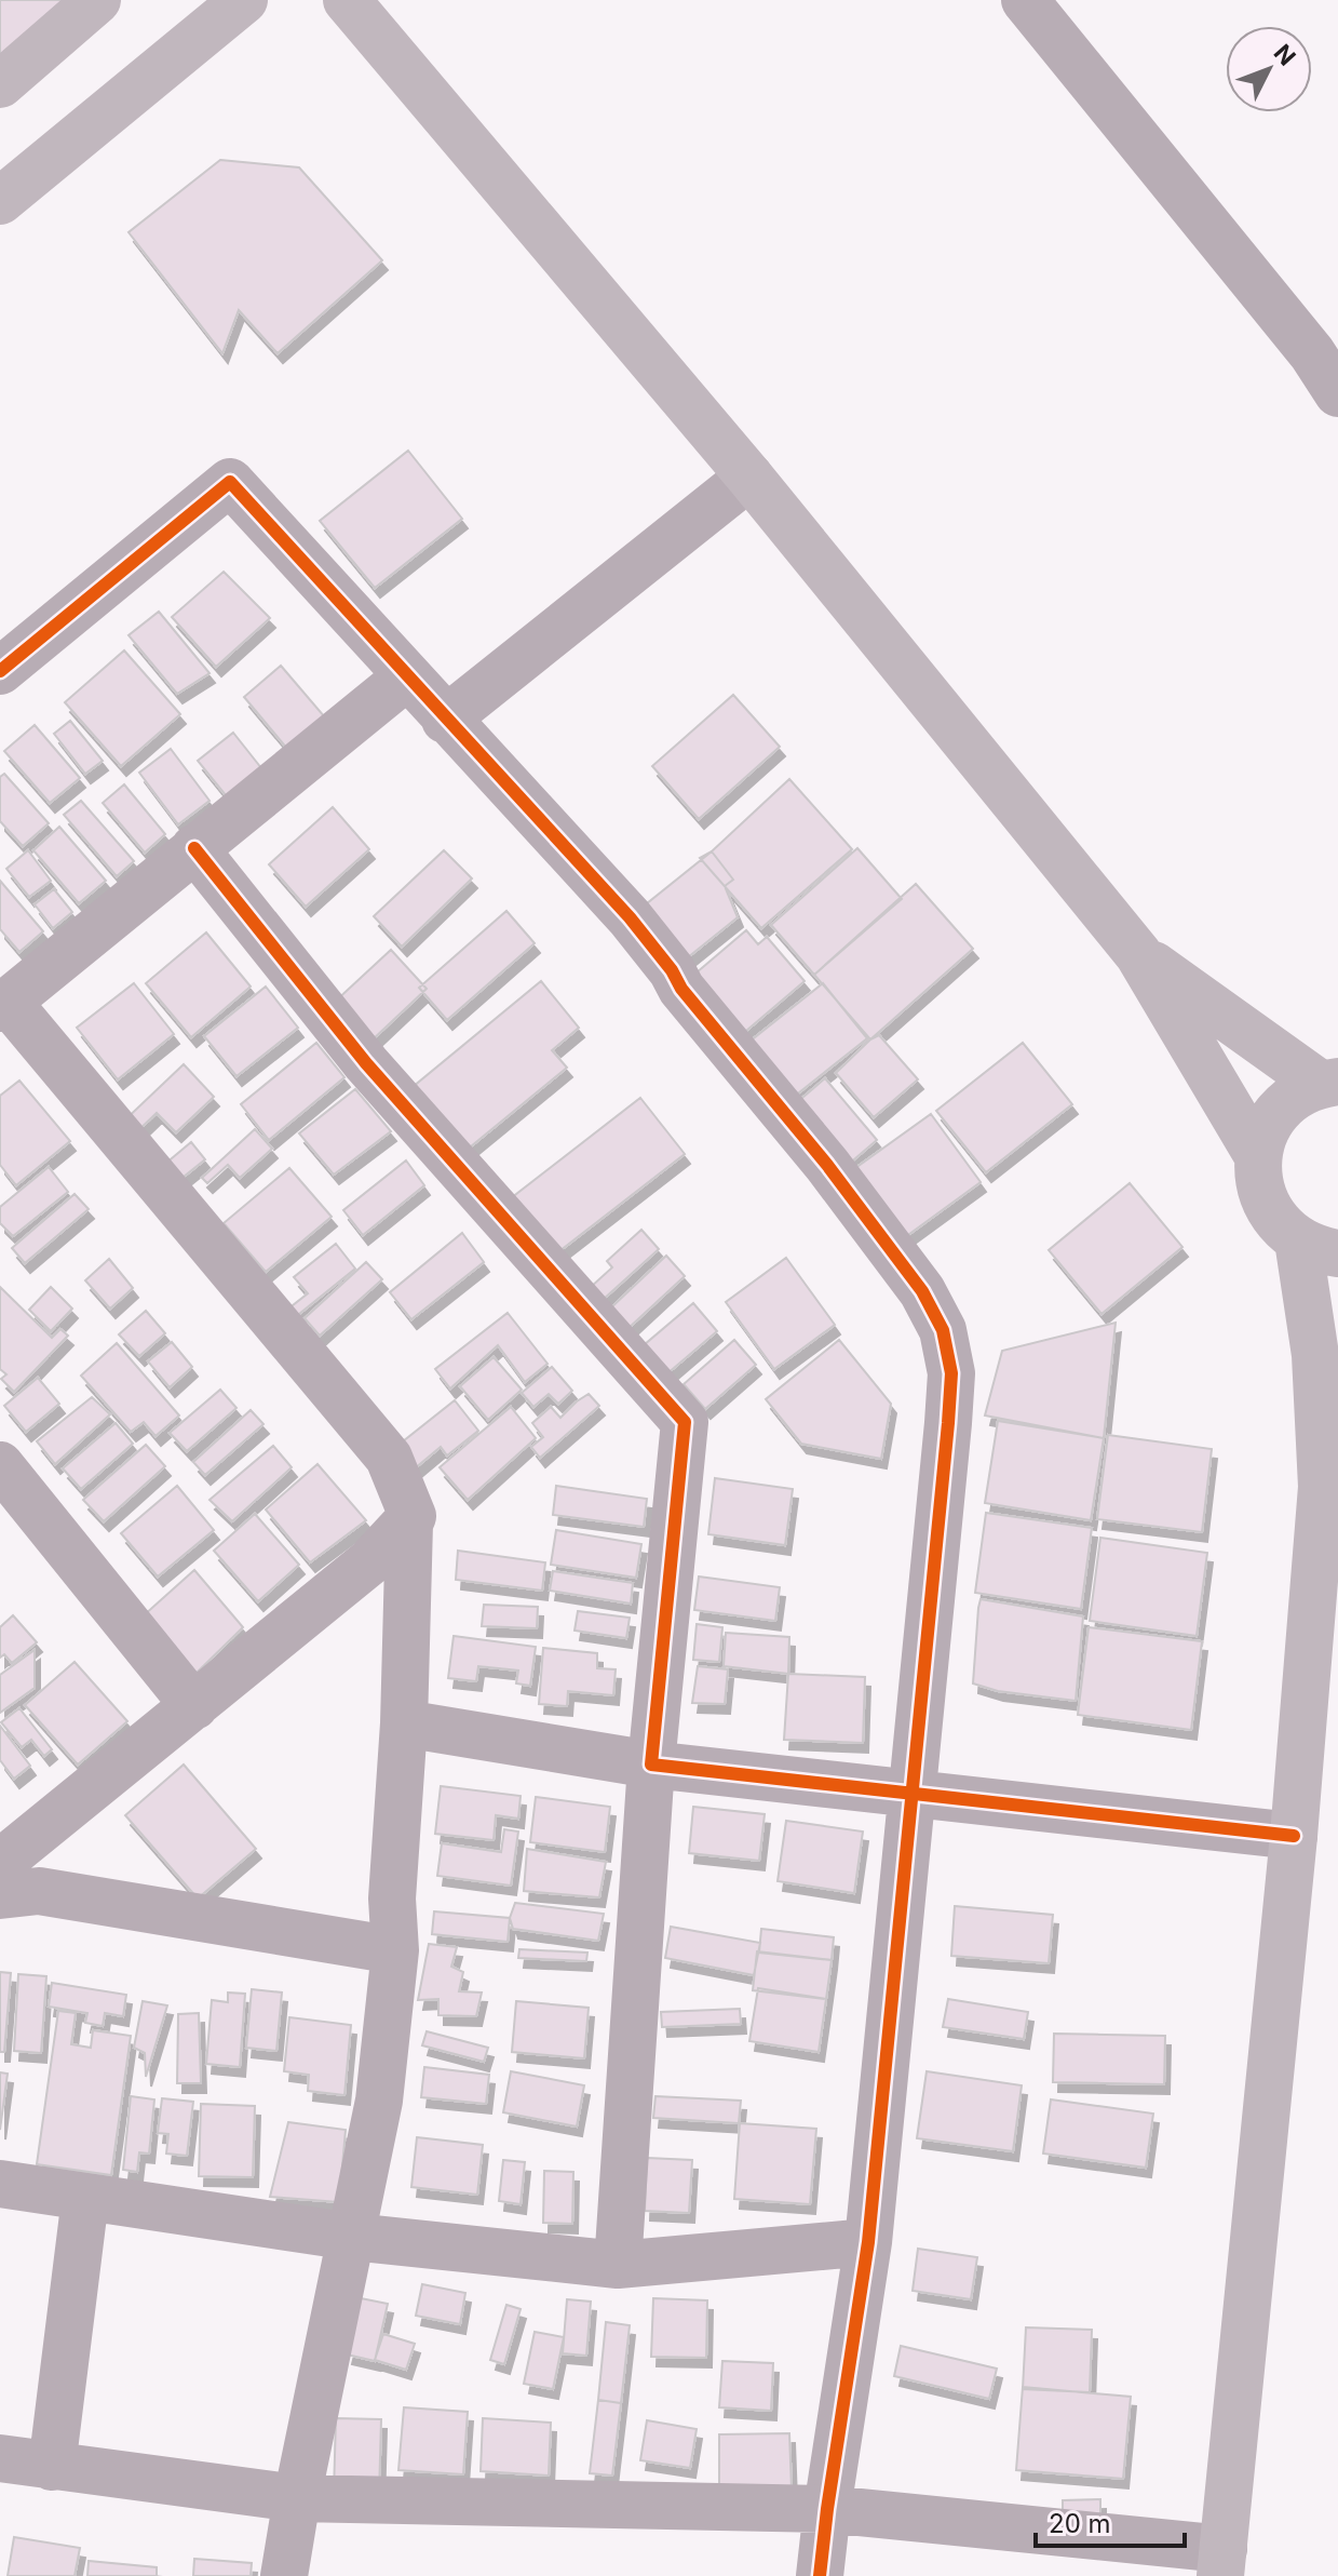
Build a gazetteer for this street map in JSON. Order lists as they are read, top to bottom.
{
  "scale_bar": "20 m",
  "north": "top right"
}
